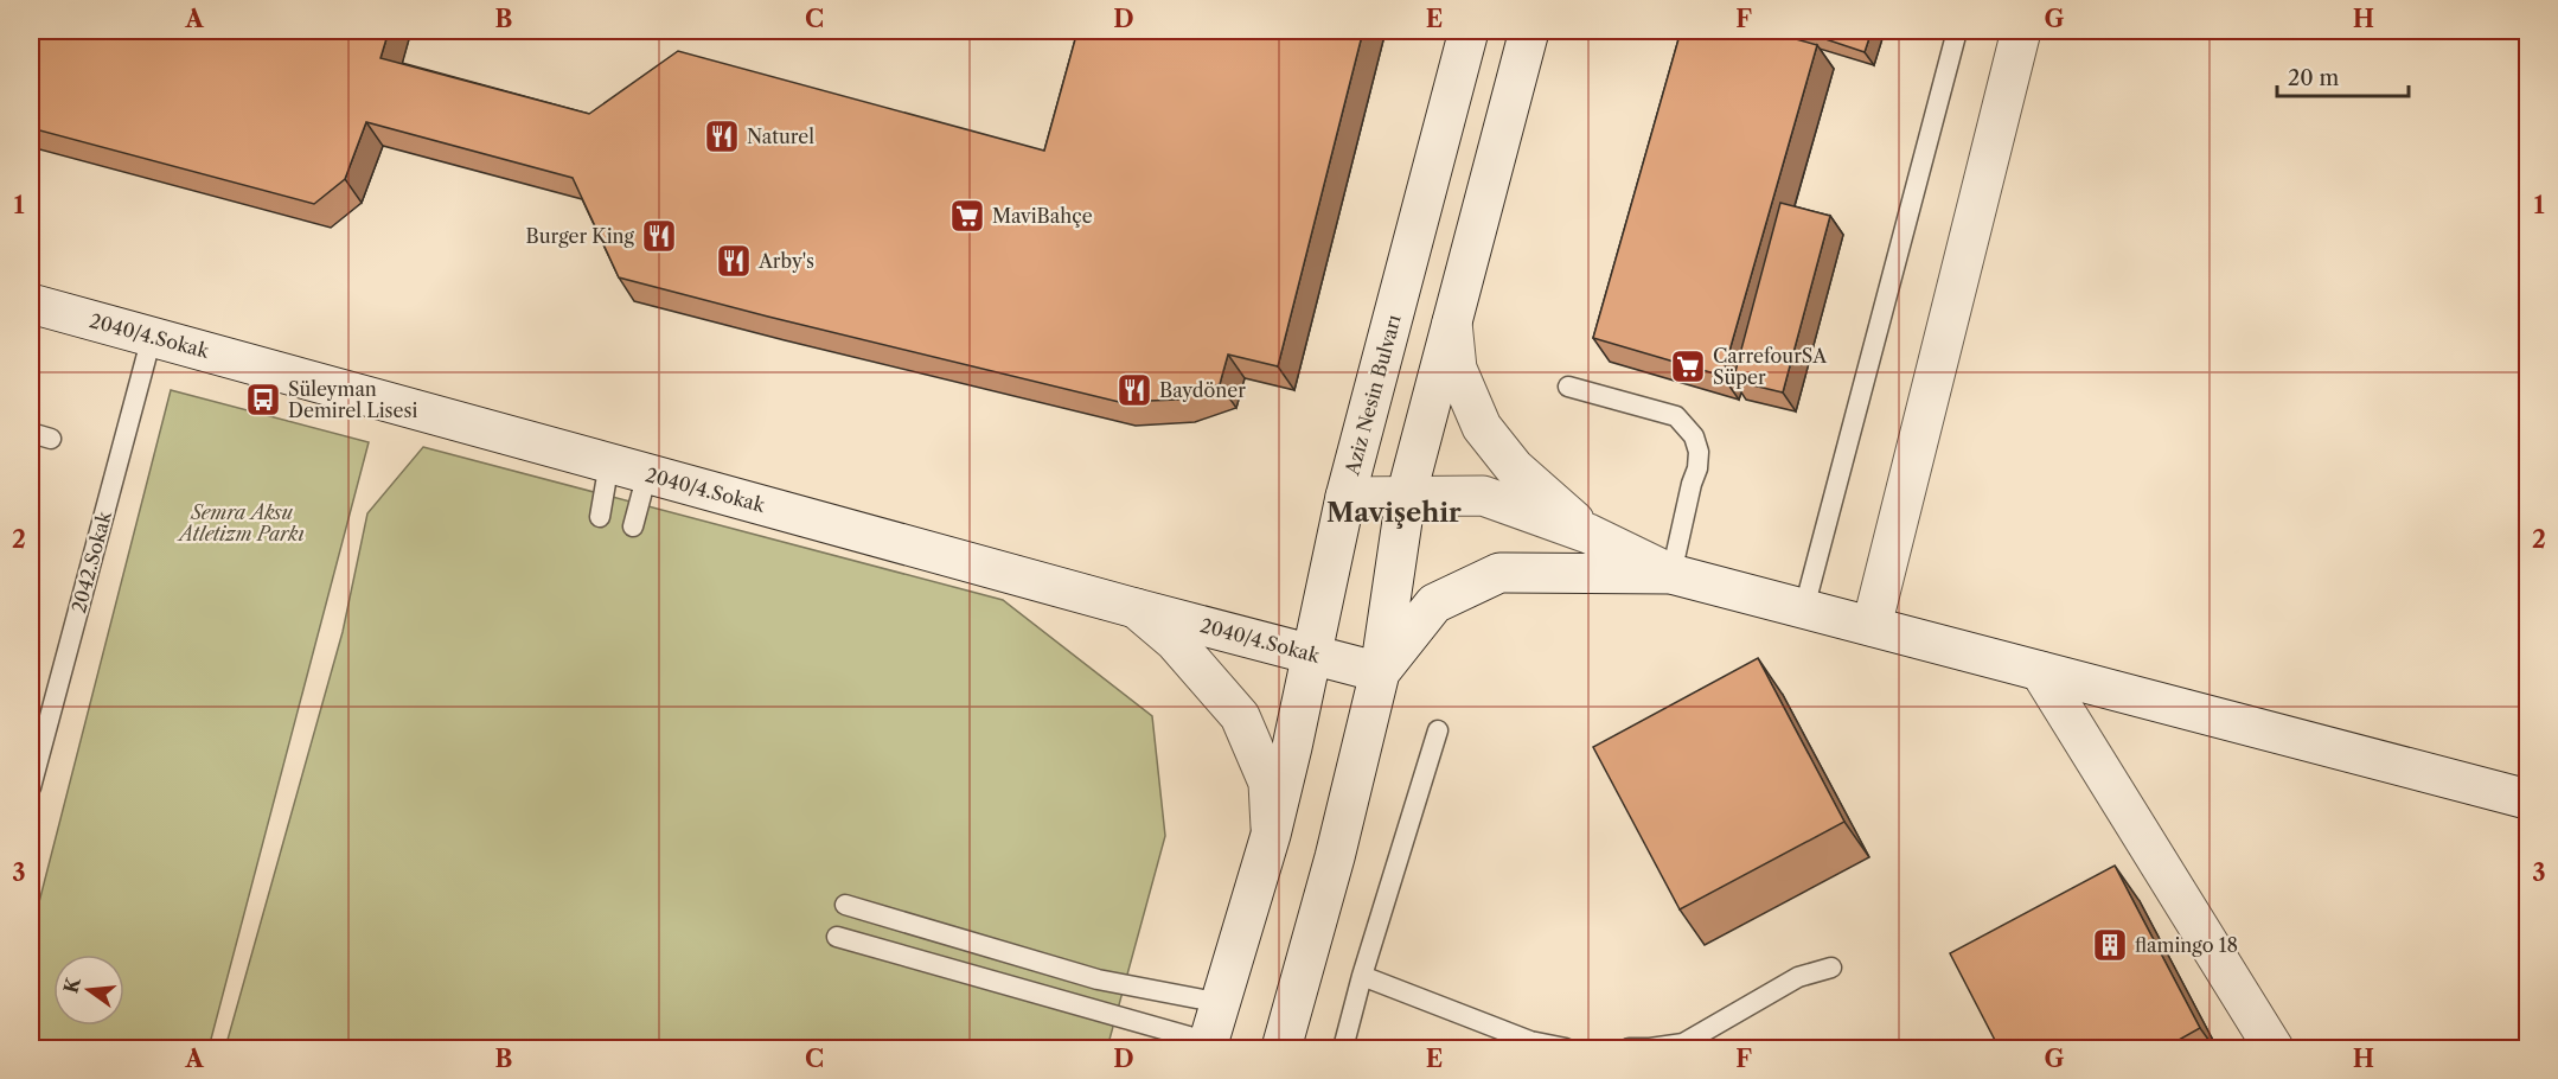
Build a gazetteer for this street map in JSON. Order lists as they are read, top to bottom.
{
  "streets": {
    "street": ["2040/4.Sokak", "Aziz Nesin Bulvarı"],
    "lane": ["2042.Sokak"]
  },
  "crossings": [
    ["2040/4.Sokak", "Aziz Nesin Bulvarı"],
    ["2040/4.Sokak", "2042.Sokak"]
  ],
  "districts": ["Mavişehir"],
  "parks": ["Semra Aksu Atletizm Parkı"],
  "places": {
    "restaurant": [
      "Naturel",
      "Burger King",
      "Arby's",
      "Baydöner"
    ],
    "supermarket": ["MaviBahçe", "CarrefourSA Süper"],
    "bus stop": ["Süleyman Demirel Lisesi"],
    "building": ["flamingo 18"]
  },
  "scale_bar": "20 m",
  "north": "left",
  "grid": {
    "columns": [
      "A",
      "B",
      "C",
      "D",
      "E",
      "F",
      "G",
      "H"
    ],
    "rows": ["1", "2", "3"]
  }
}
